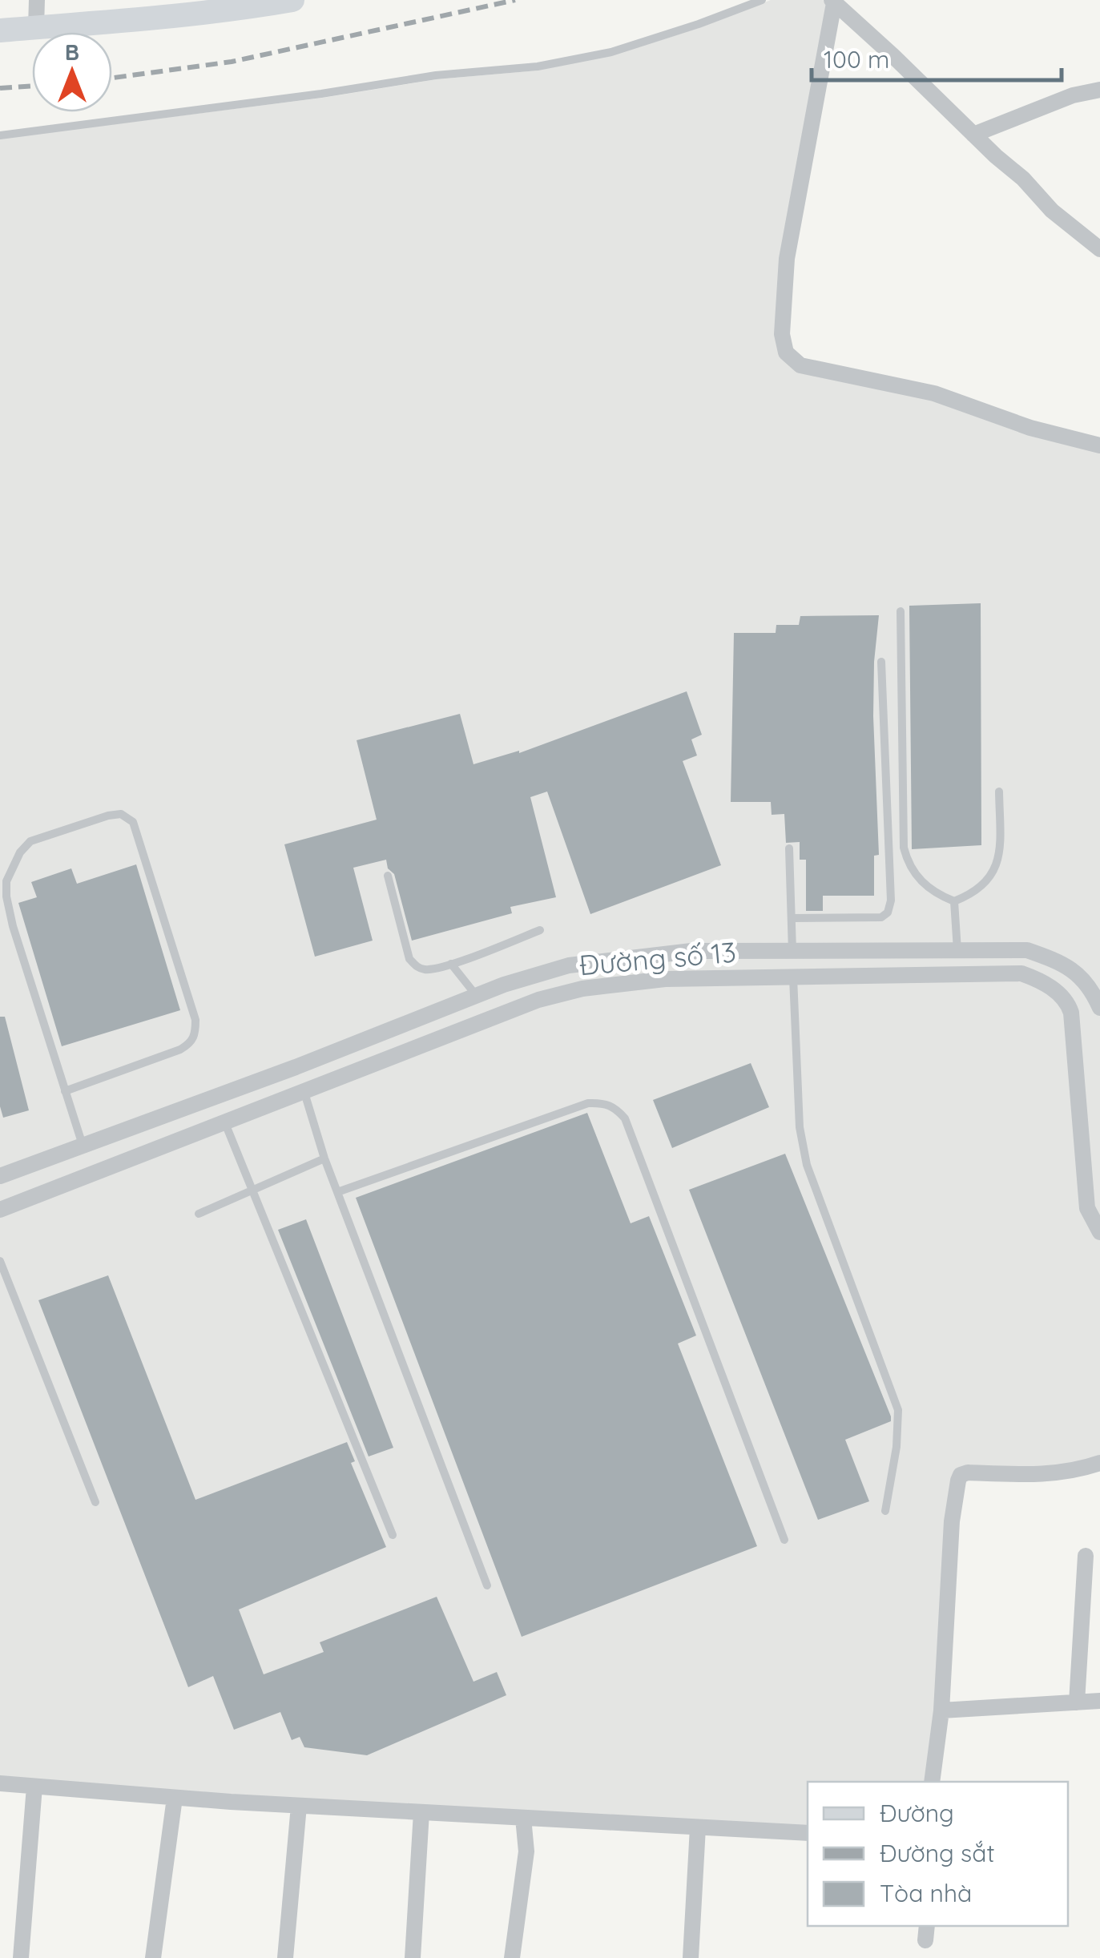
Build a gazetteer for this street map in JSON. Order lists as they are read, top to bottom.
{
  "streets": {
    "street": ["Đường số 13"]
  },
  "legend": ["Đường", "Đường sắt", "Tòa nhà"],
  "scale_bar": "100 m",
  "north": "top"
}
